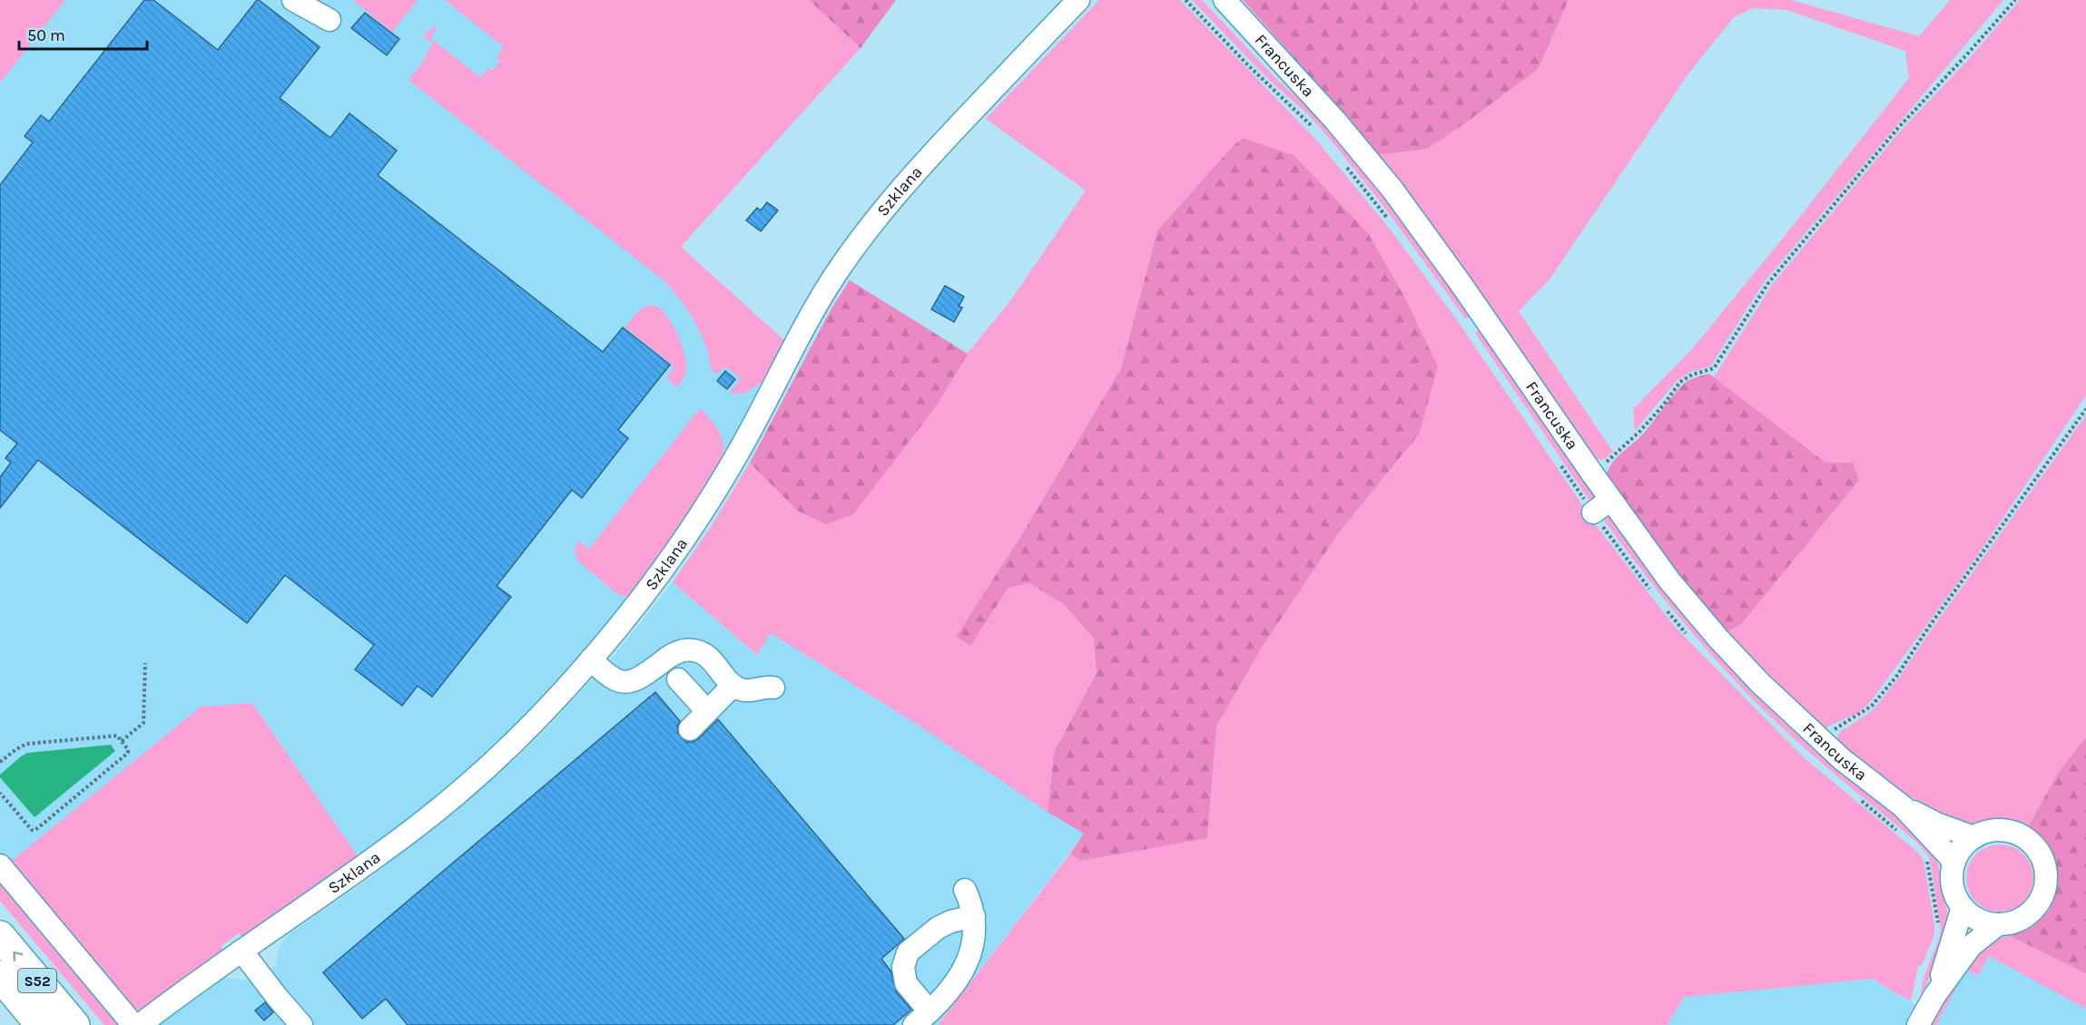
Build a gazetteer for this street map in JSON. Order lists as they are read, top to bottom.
{
  "streets": {
    "highway": ["S52"],
    "street": ["Francuska", "Szklana"]
  },
  "scale_bar": "50 m"
}
